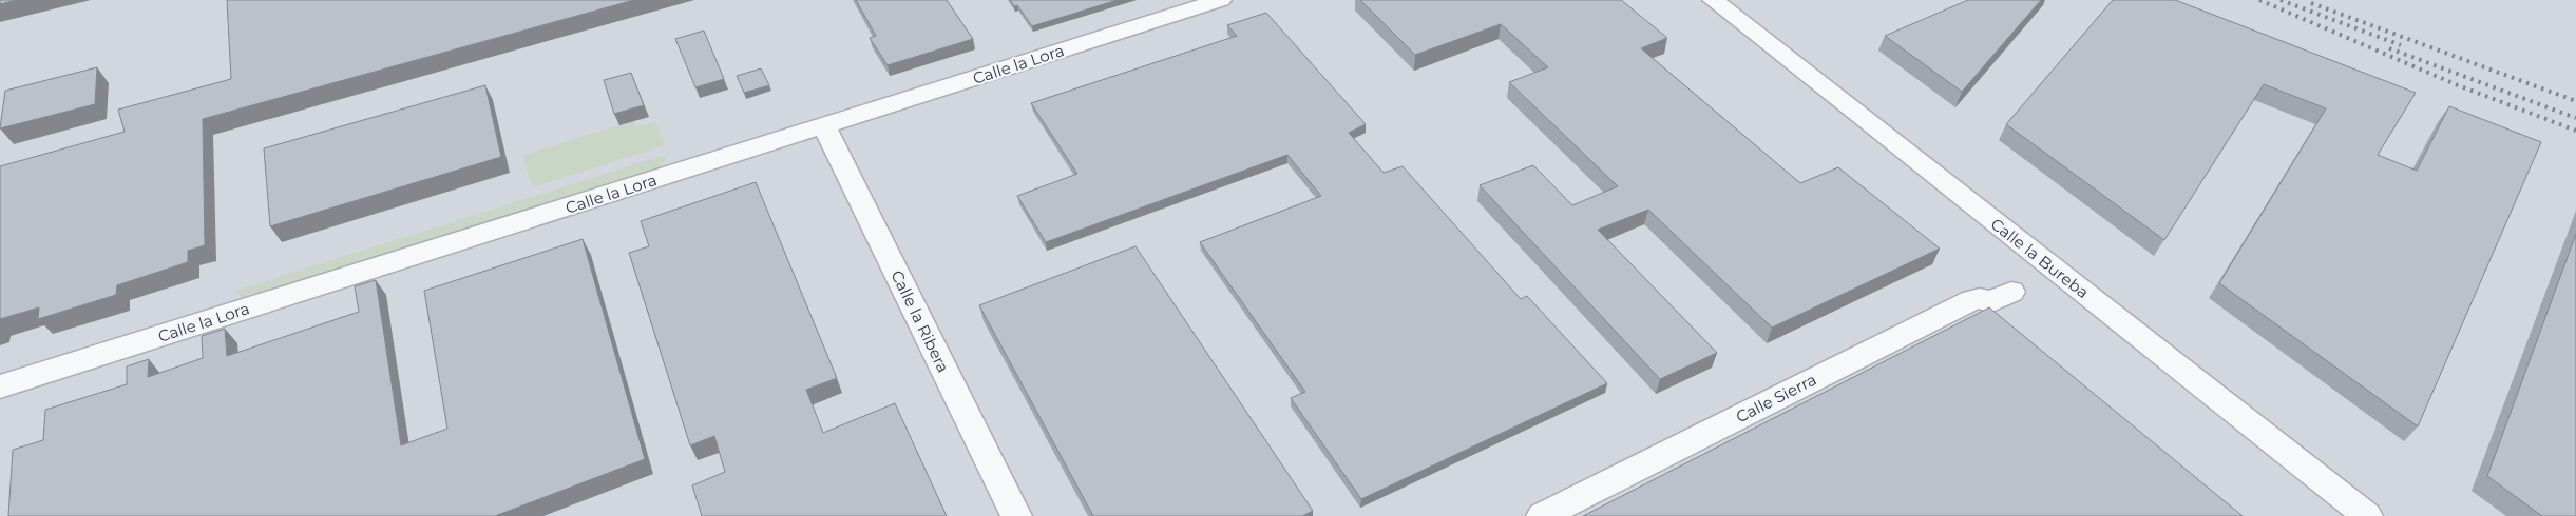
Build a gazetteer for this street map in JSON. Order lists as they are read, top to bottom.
{
  "streets": {
    "street": [
      "Calle la Lora",
      "Calle la Bureba",
      "Calle la Ribera",
      "Calle Sierra"
    ]
  },
  "crossings": [
    ["Calle la Lora", "Calle la Ribera"]
  ]
}
